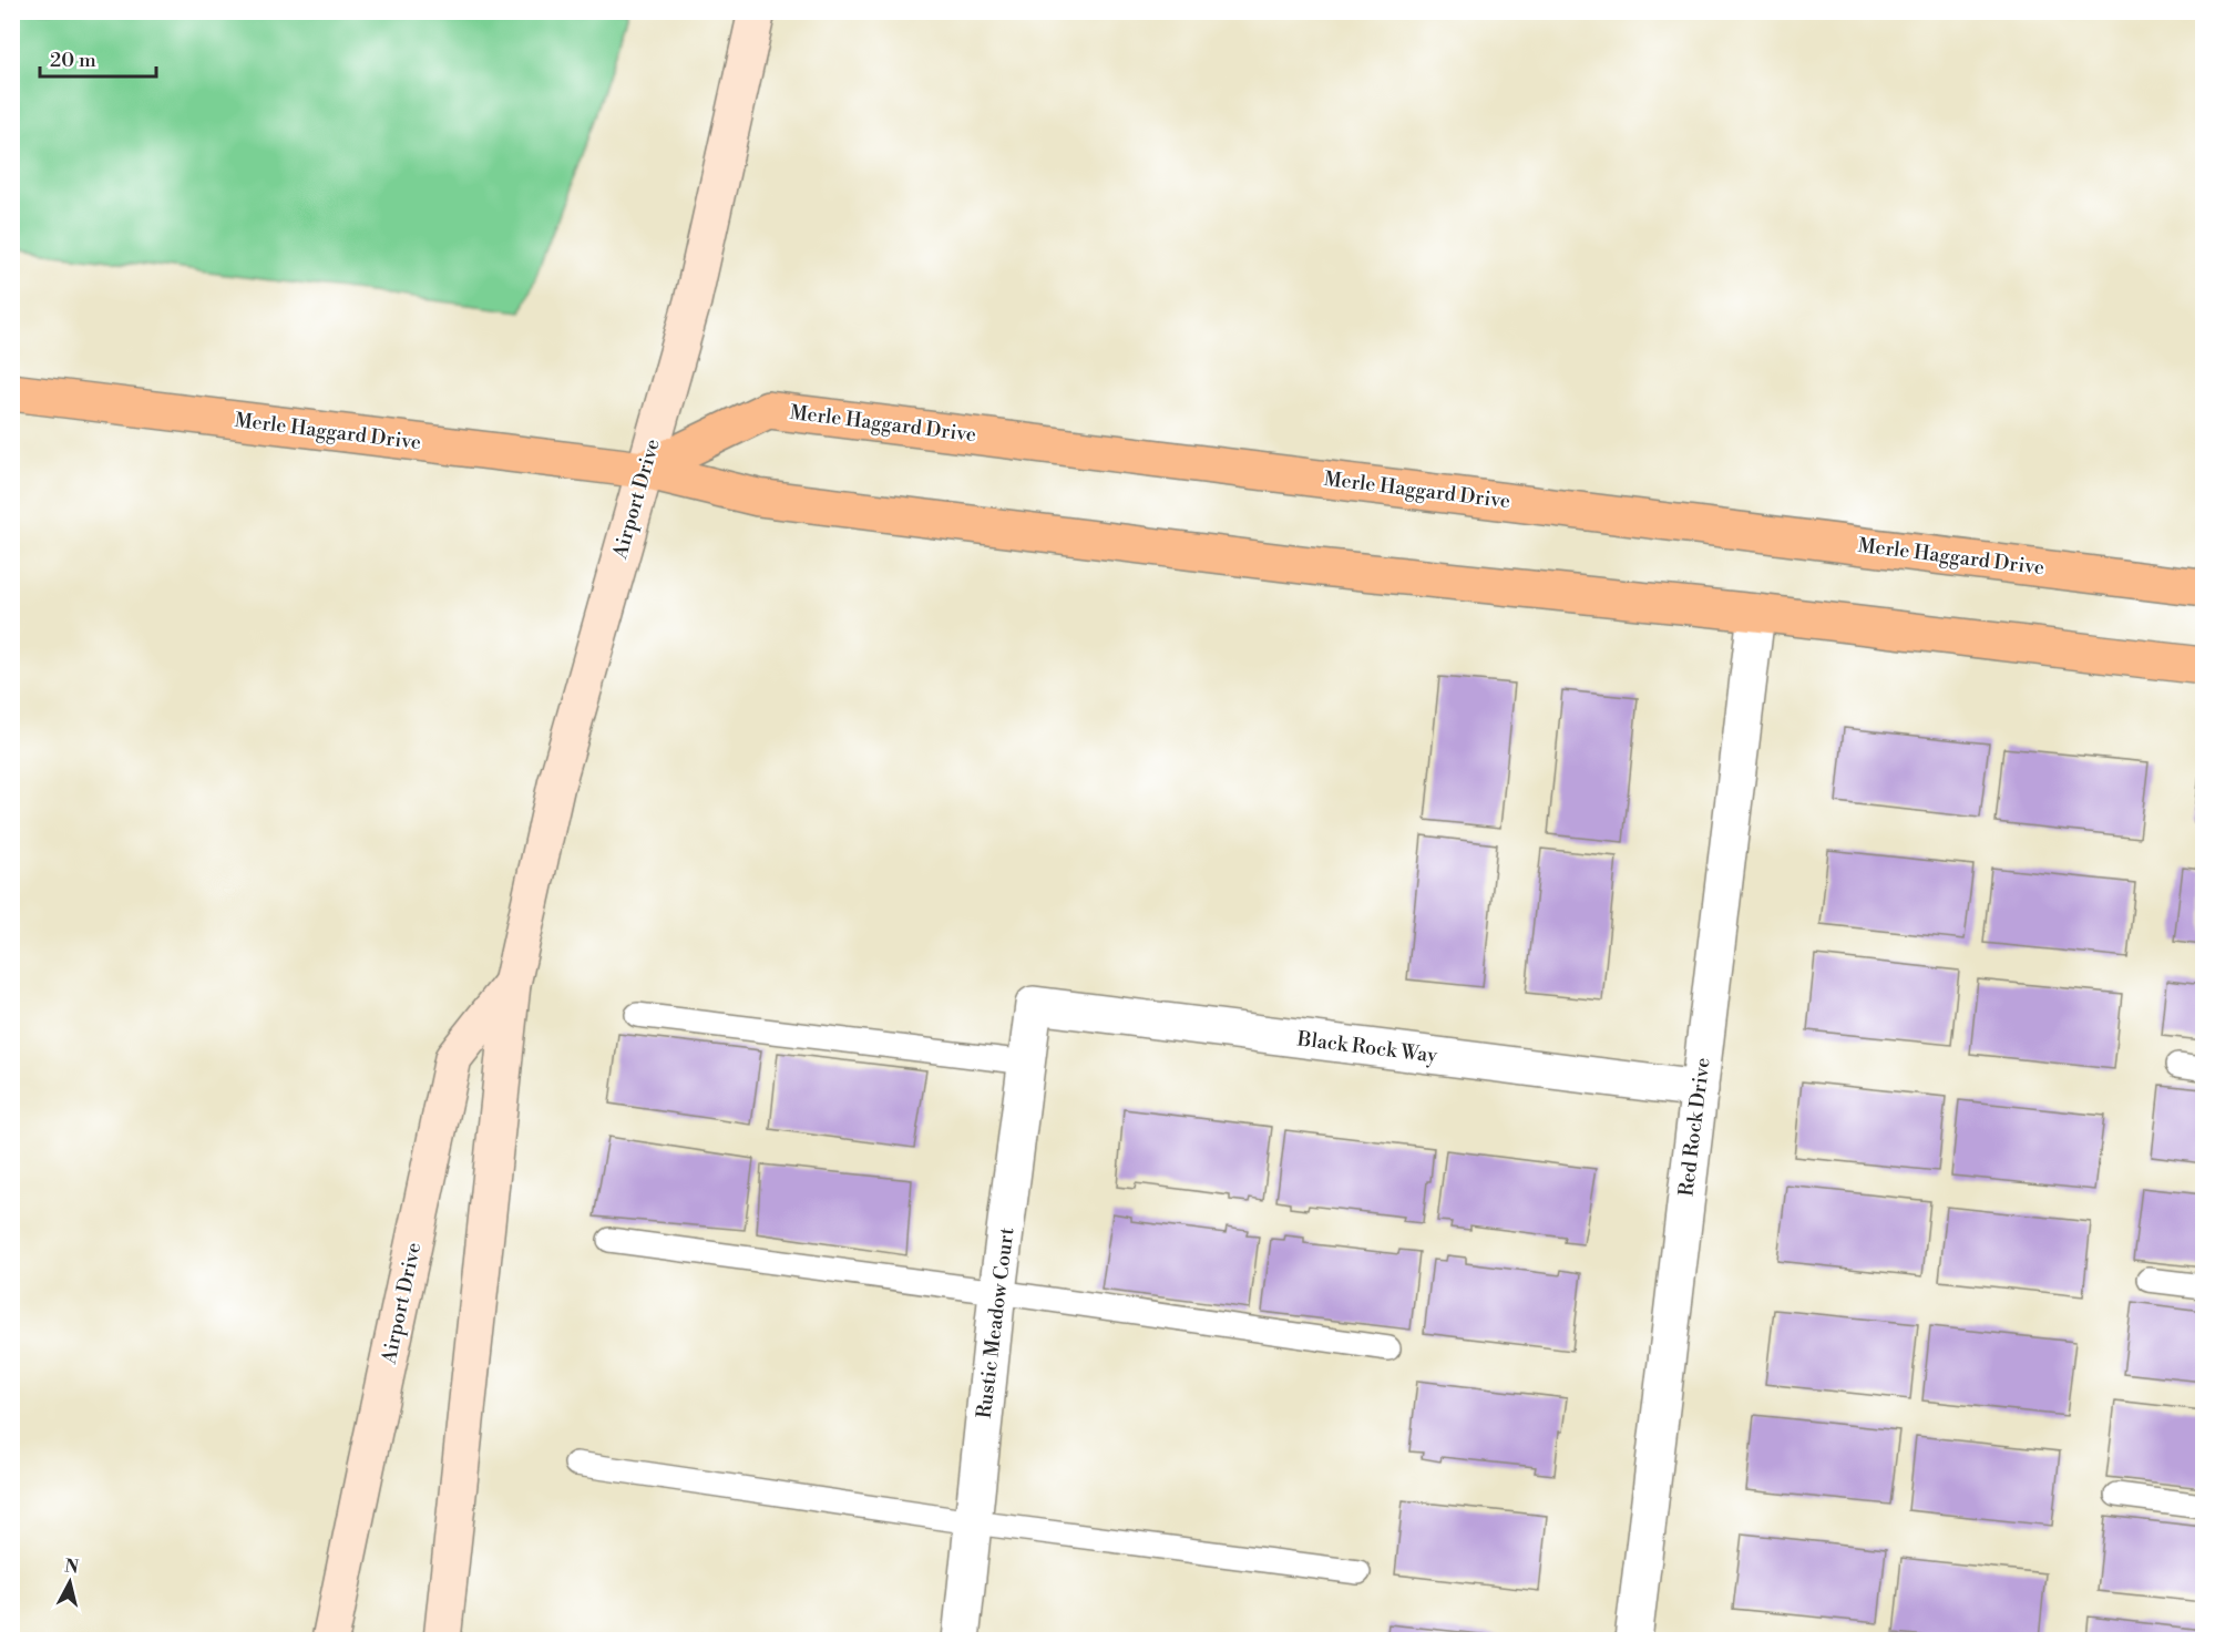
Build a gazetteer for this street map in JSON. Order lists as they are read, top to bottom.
{
  "streets": {
    "main road": ["Merle Haggard Drive", "Airport Drive"],
    "street": ["Black Rock Way", "Red Rock Drive", "Rustic Meadow Court"]
  },
  "crossings": [
    ["Merle Haggard Drive", "Airport Drive"],
    ["Merle Haggard Drive", "Red Rock Drive"],
    ["Black Rock Way", "Red Rock Drive"],
    ["Black Rock Way", "Rustic Meadow Court"]
  ],
  "scale_bar": "20 m",
  "north": "top"
}
